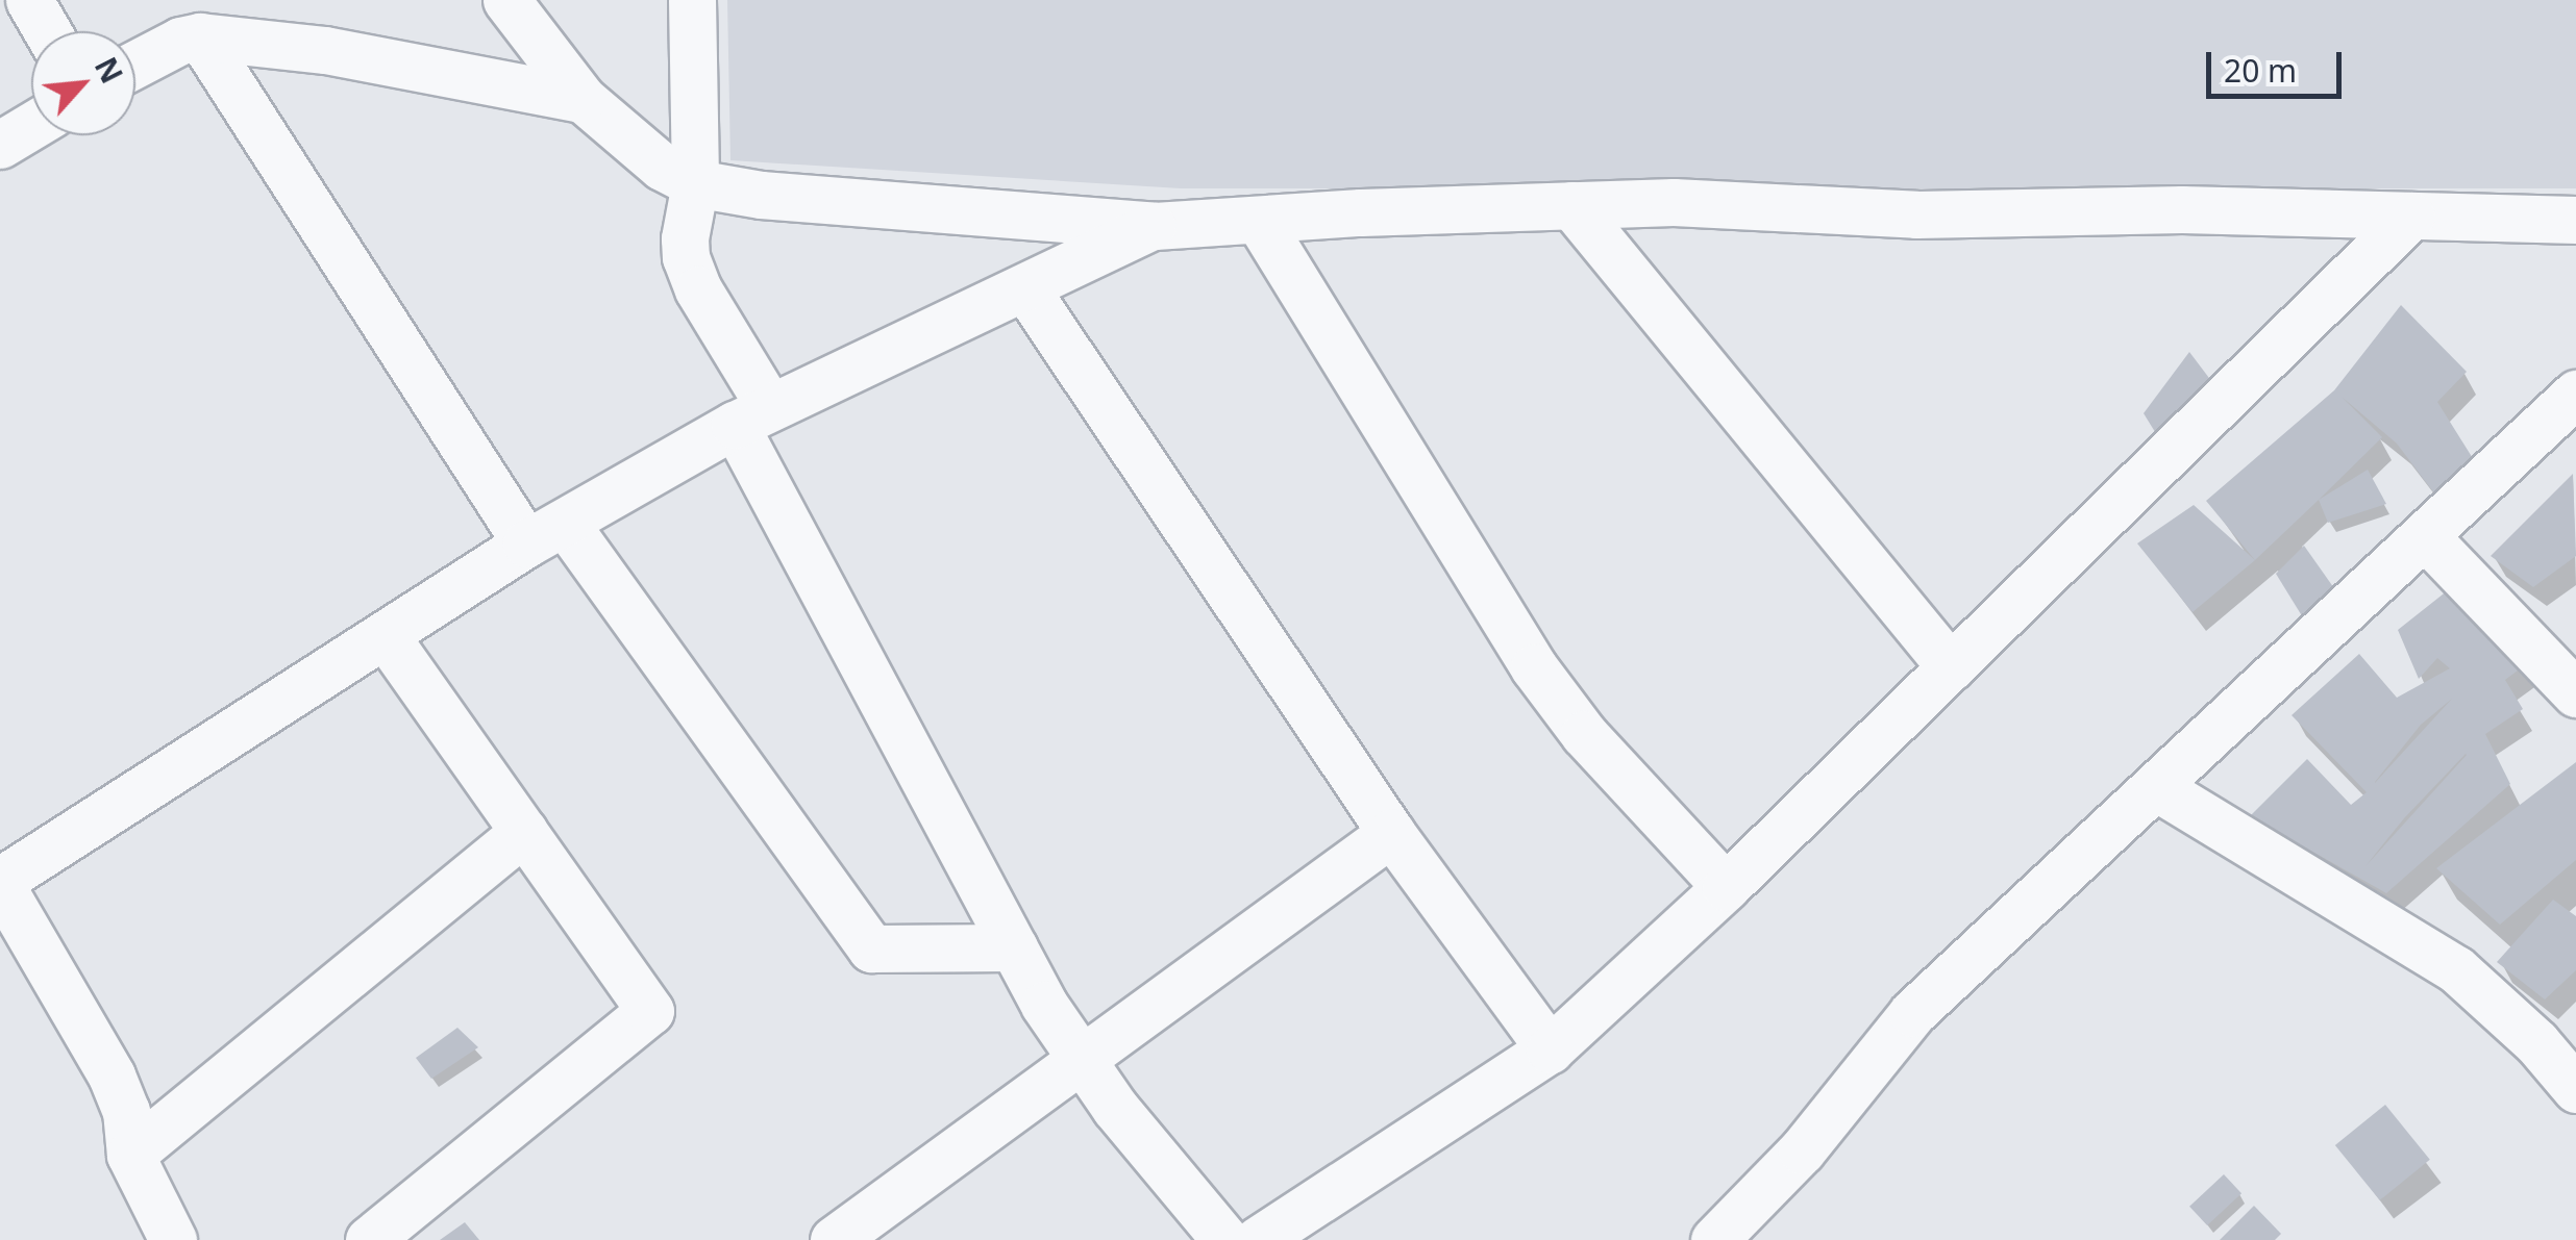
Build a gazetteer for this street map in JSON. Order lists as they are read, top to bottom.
{
  "scale_bar": "20 m",
  "north": "top right"
}
